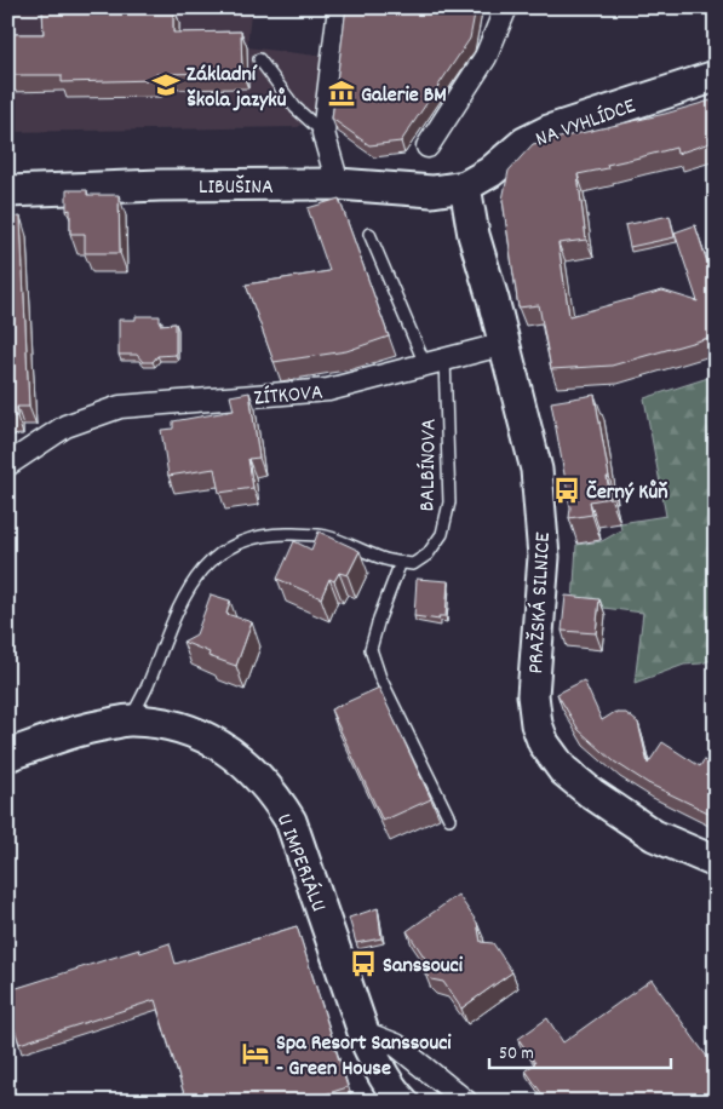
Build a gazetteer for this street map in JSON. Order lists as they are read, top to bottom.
{
  "streets": {
    "street": [
      "NA VYHLÍDCE",
      "LIBUŠINA",
      "ZÍTKOVA",
      "PRAŽSKÁ SILNICE",
      "U IMPERIÁLU"
    ],
    "lane": ["BALBÍNOVA"]
  },
  "crossings": [
    ["NA VYHLÍDCE", "LIBUŠINA"],
    ["NA VYHLÍDCE", "PRAŽSKÁ SILNICE"],
    ["LIBUŠINA", "PRAŽSKÁ SILNICE"],
    ["ZÍTKOVA", "BALBÍNOVA"],
    ["ZÍTKOVA", "PRAŽSKÁ SILNICE"]
  ],
  "places": {
    "school or university": ["Základní škola jazyků"],
    "museum": ["Galerie BM"],
    "bus stop": ["Černý Kůň", "Sanssouci"],
    "hotel": ["Spa Resort Sanssouci - Green House"]
  },
  "scale_bar": "50 m"
}
